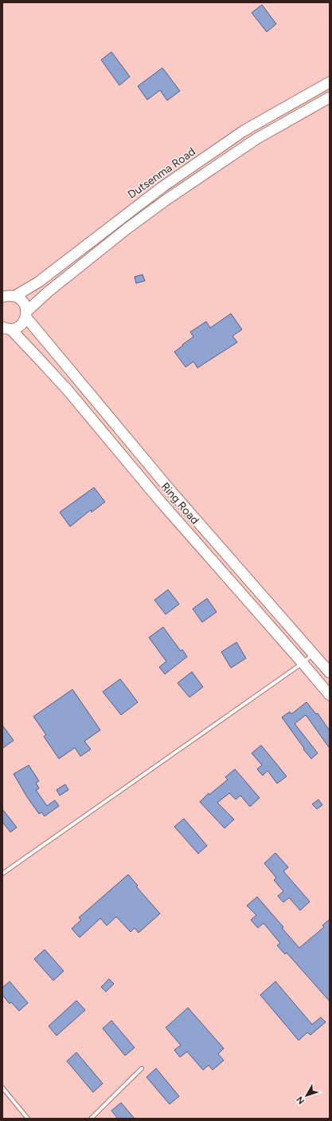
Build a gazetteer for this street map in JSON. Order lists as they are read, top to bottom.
{
  "streets": {
    "main road": ["Dutsenma Road", "Ring Road"]
  },
  "north": "bottom left"
}
